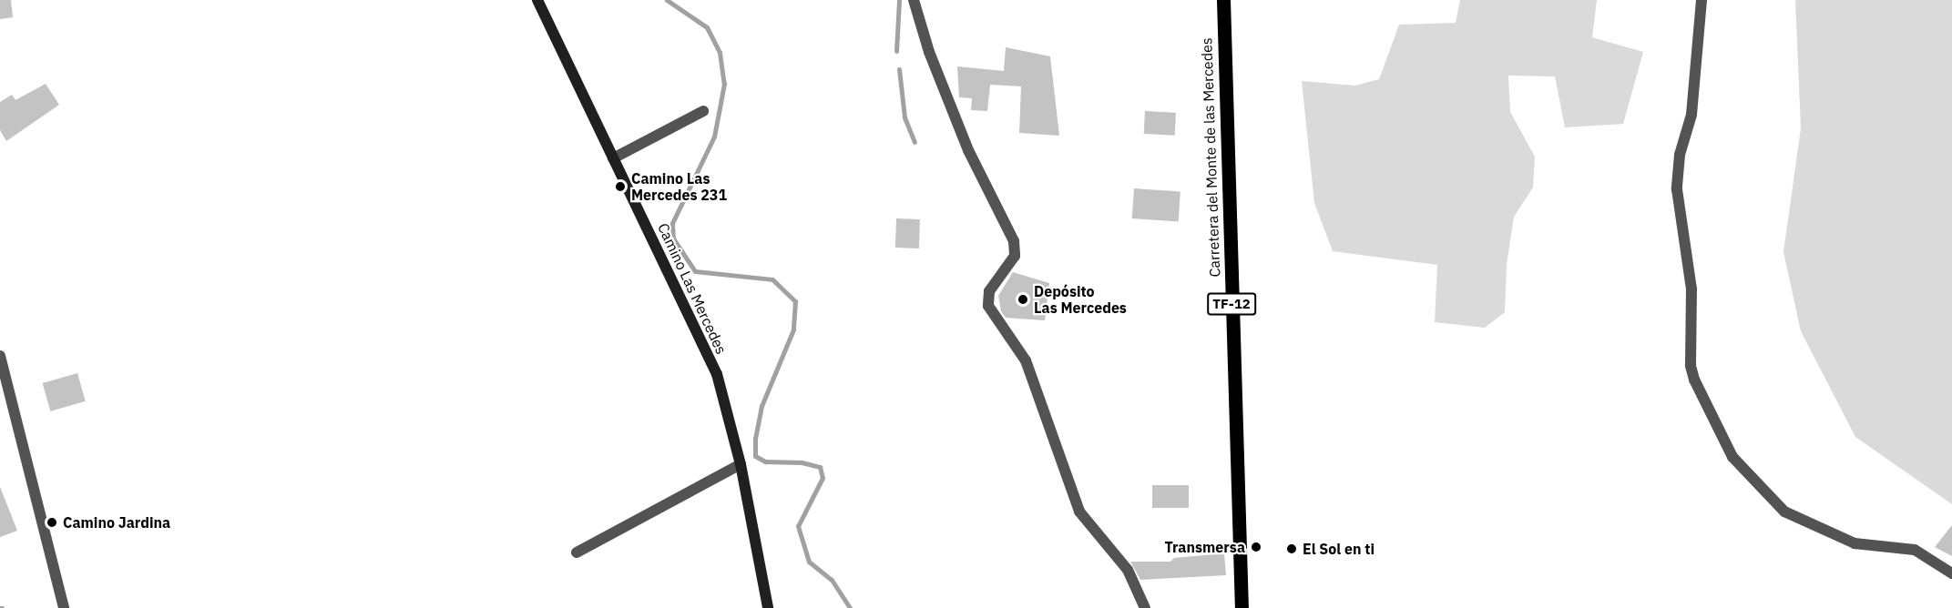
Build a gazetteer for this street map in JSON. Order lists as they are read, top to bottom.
{
  "streets": {
    "main road": ["Carretera del Monte de las Mercedes", "Camino Las Mercedes", "TF-12"]
  },
  "places": [
    "Camino Las Mercedes 231",
    "Depósito Las Mercedes",
    "Camino Jardina",
    "Transmersa",
    "El Sol en ti"
  ]
}
